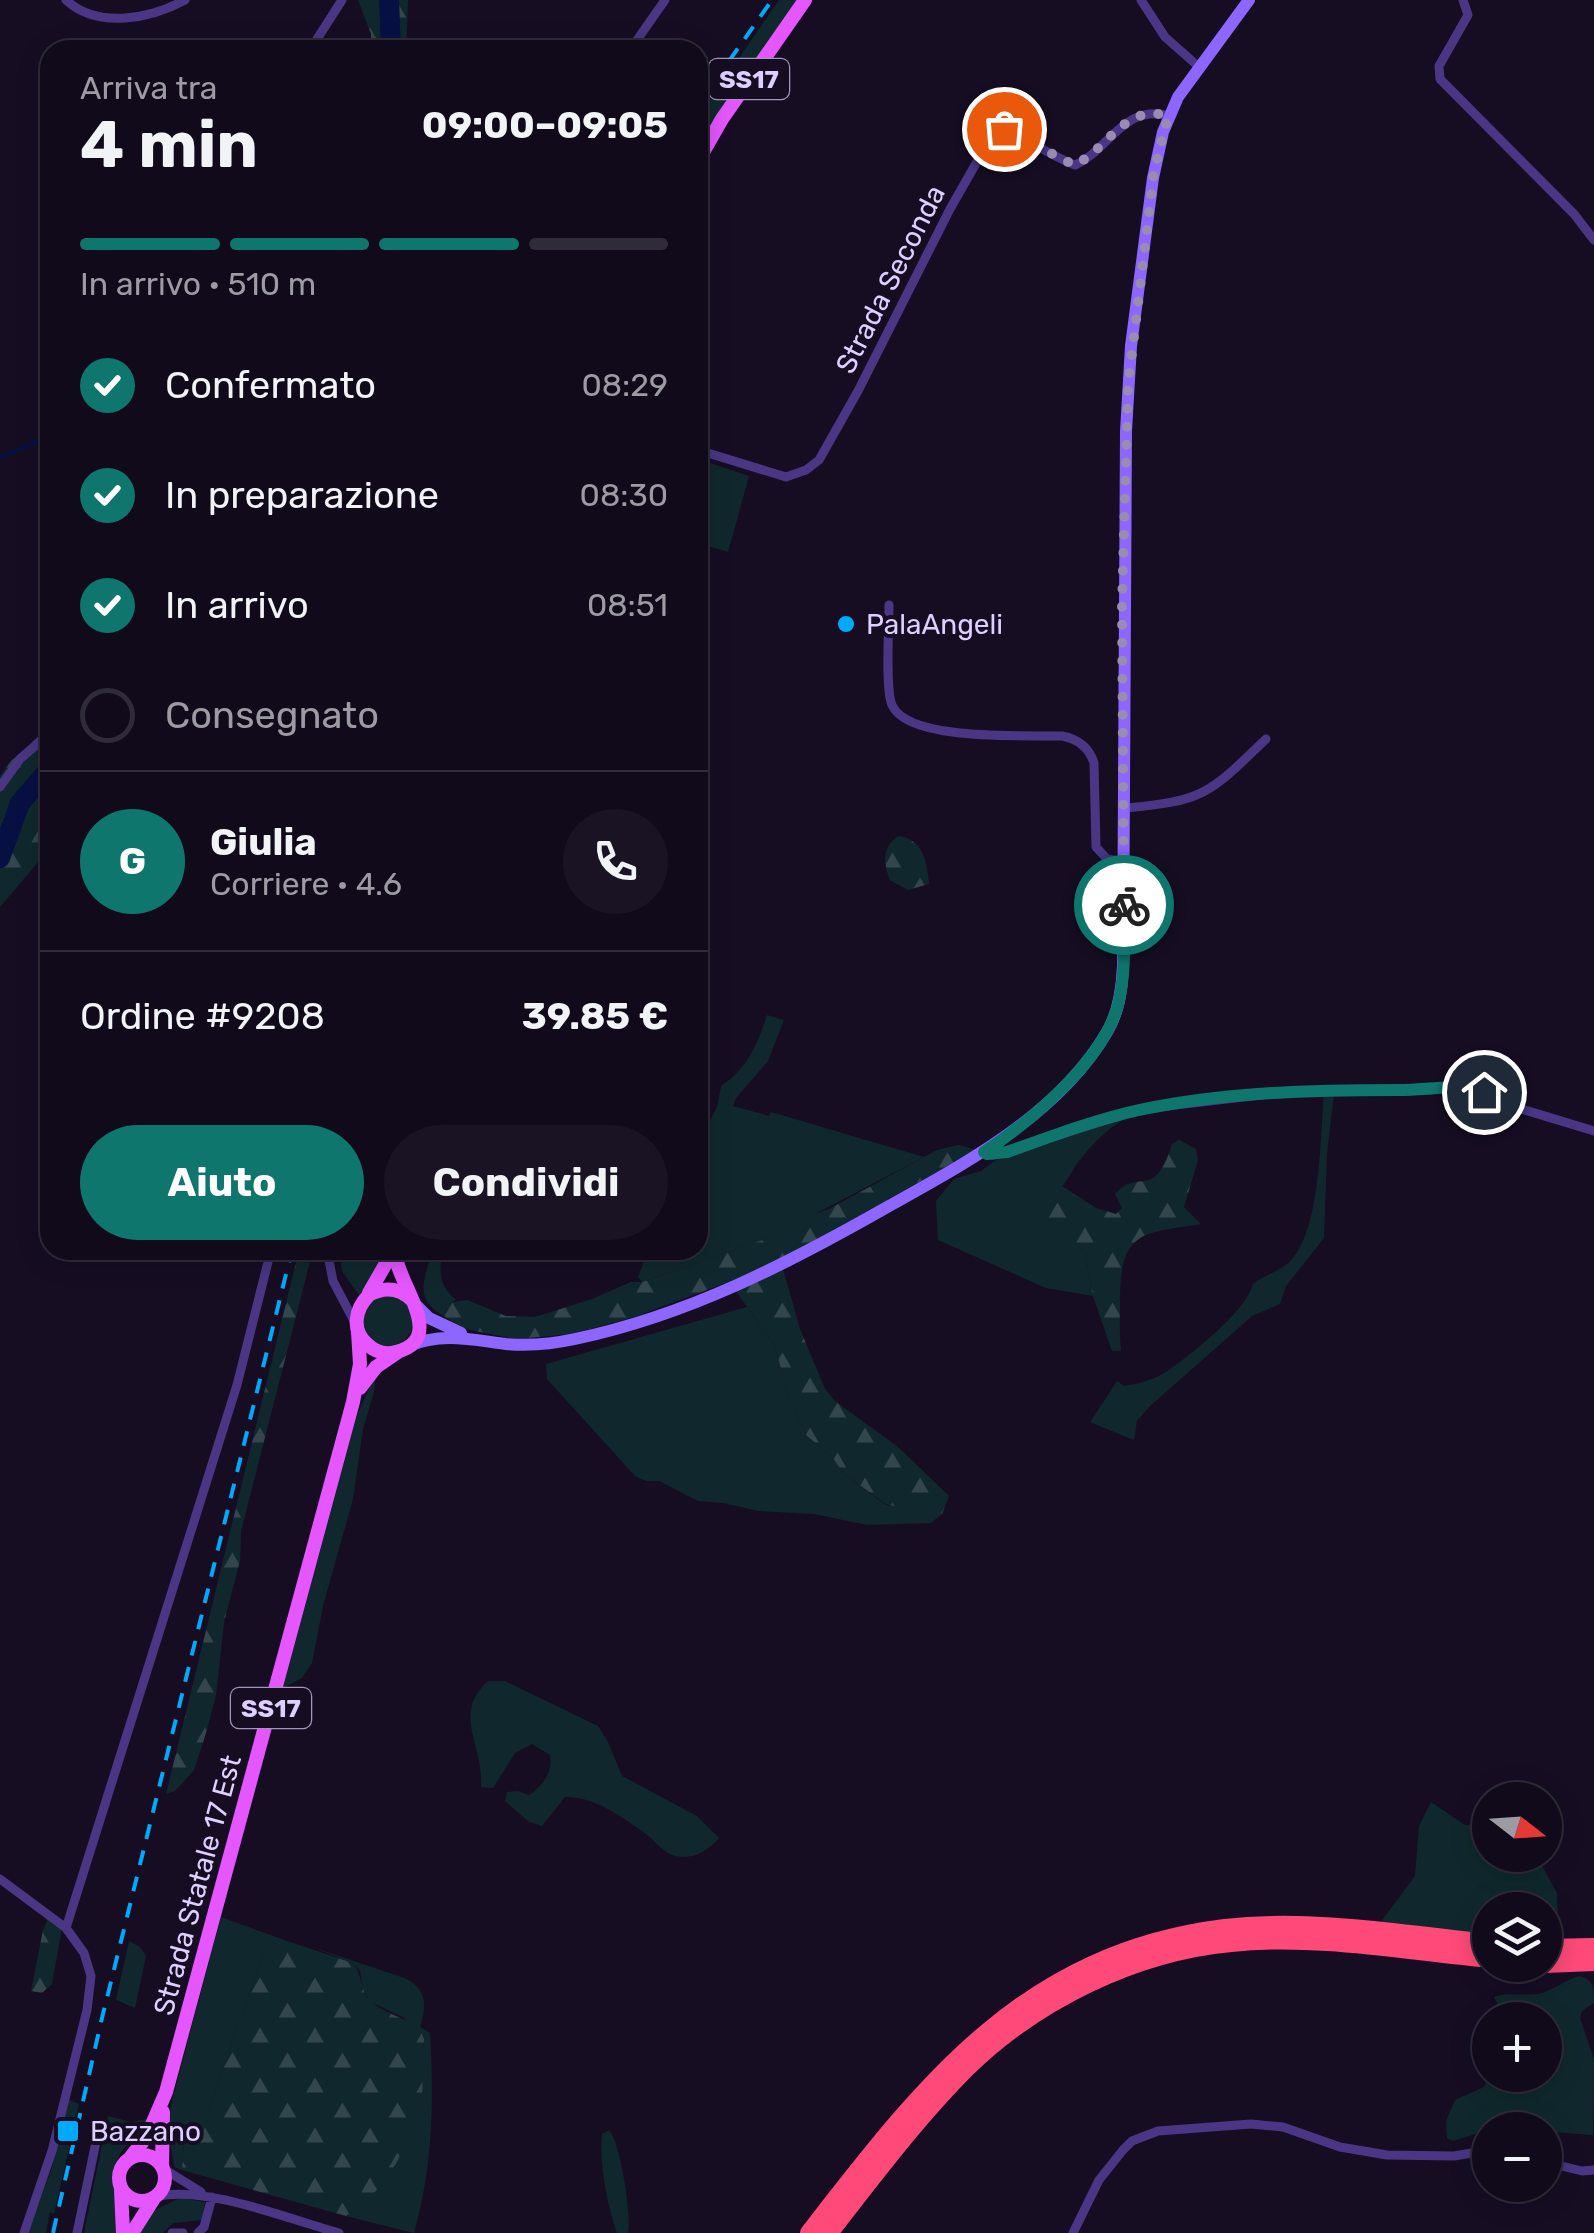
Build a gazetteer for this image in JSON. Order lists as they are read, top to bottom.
{
  "streets": {
    "main road": ["SS17", "Strada Statale 17 Est"],
    "street": ["Strada Seconda"]
  },
  "crossings": [
    ["SS17", "Strada Statale 17 Est"]
  ],
  "places": {
    "other": ["PalaAngeli"],
    "transit": ["Bazzano"]
  },
  "north": "right",
  "page": {
    "heading": ["4 min", "Arriva tra", "09:00–09:05"],
    "panel": [
      "Giulia",
      "Corriere · 4.6",
      "Ordine #9208",
      "39.85 €"
    ],
    "bar": "In arrivo · 510 m",
    "list": [
      ["Confermato", "08:29"],
      ["In preparazione", "08:30"],
      ["In arrivo", "08:51"],
      "Consegnato"
    ],
    "round": "G",
    "buttons": ["Aiuto", "Condividi"],
    "map_buttons": ["+", "−"]
  }
}
